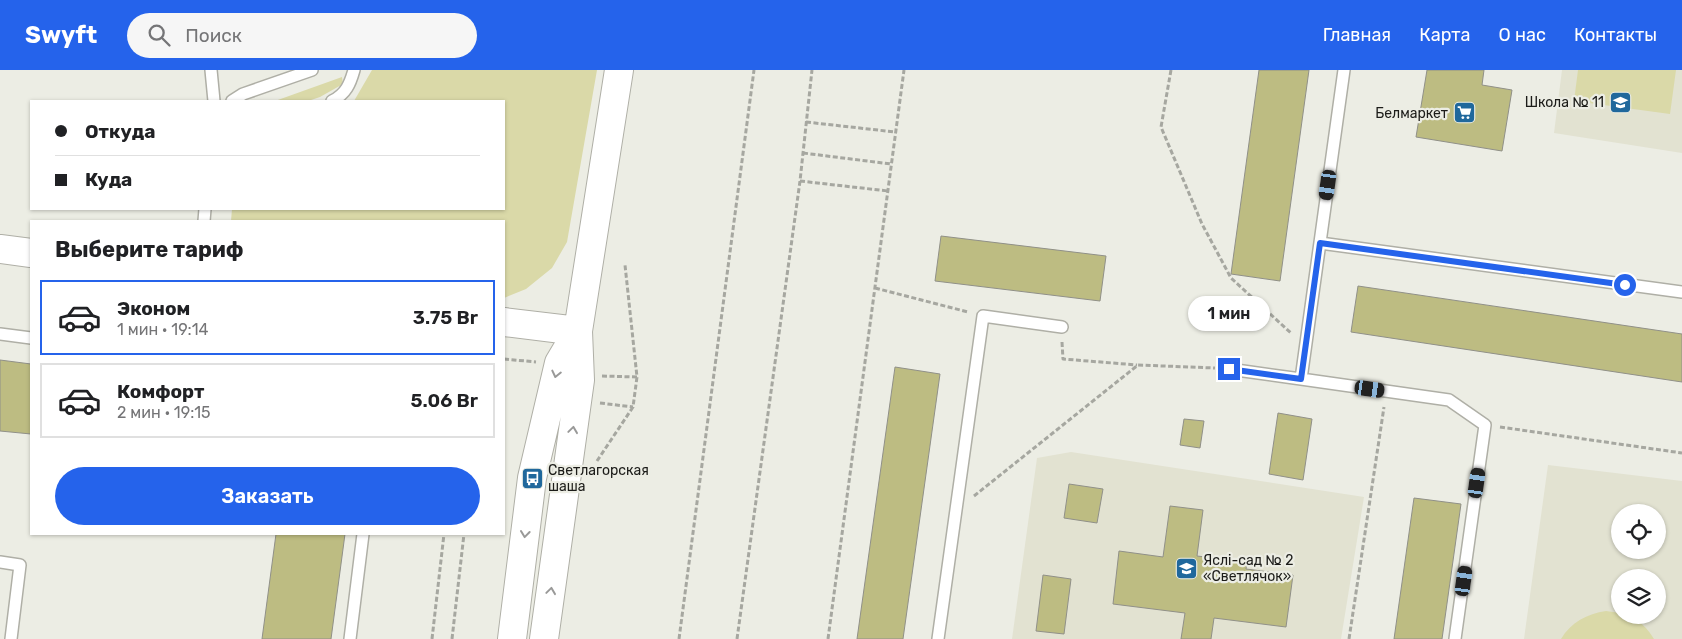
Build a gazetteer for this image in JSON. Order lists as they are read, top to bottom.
{
  "places": {
    "school or university": ["Школа № 11", "Яслі-сад № 2 «Светлячок»"],
    "supermarket": ["Белмаркет"],
    "bus stop": ["Светлагорская шаша"]
  },
  "page": {
    "header": "Swyft",
    "search": "Поиск",
    "nav": [
      "Главная",
      "Карта",
      "О нас",
      "Контакты"
    ],
    "banner": ["Откуда", "Куда"],
    "heading": "Выберите тариф",
    "list": [
      {
        "name": "Эконом",
        "note": "1 мин · 19:14",
        "value": "3.75 Br"
      },
      {
        "name": "Комфорт",
        "note": "2 мин · 19:15",
        "value": "5.06 Br"
      }
    ],
    "bubble": "1 мин",
    "buttons": "Заказать"
  }
}
